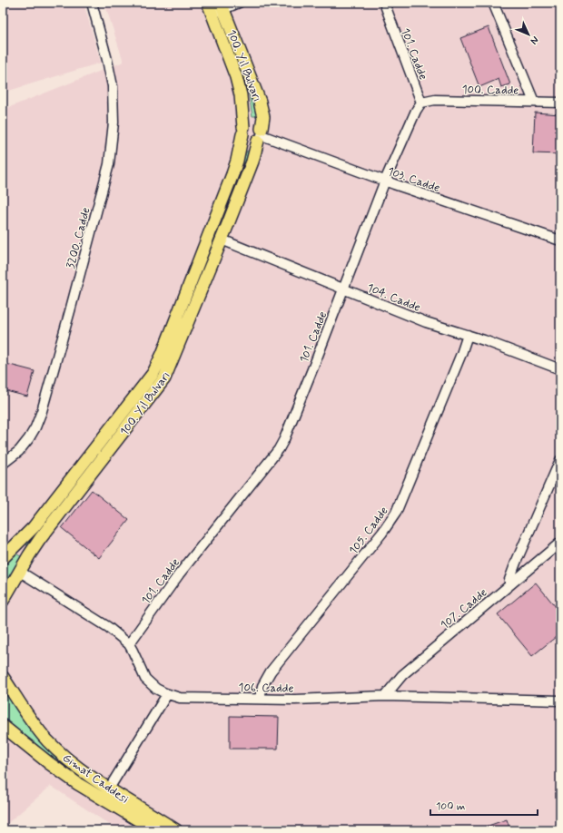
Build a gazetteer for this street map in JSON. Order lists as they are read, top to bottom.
{
  "streets": {
    "main road": ["100. Yıl Bulvarı", "Gimat Caddesi"],
    "street": [
      "101. Cadde",
      "100. Cadde",
      "103. Cadde",
      "3200. Cadde",
      "104. Cadde",
      "105. Cadde",
      "107. Cadde",
      "106. Cadde"
    ]
  },
  "crossings": [
    ["101. Cadde", "100. Cadde"],
    ["101. Cadde", "103. Cadde"],
    ["101. Cadde", "104. Cadde"],
    ["101. Cadde", "106. Cadde"],
    ["100. Yıl Bulvarı", "103. Cadde"],
    ["100. Yıl Bulvarı", "104. Cadde"],
    ["100. Yıl Bulvarı", "106. Cadde"],
    ["104. Cadde", "105. Cadde"],
    ["105. Cadde", "106. Cadde"],
    ["107. Cadde", "106. Cadde"]
  ],
  "scale_bar": "100 m",
  "north": "bottom right"
}
